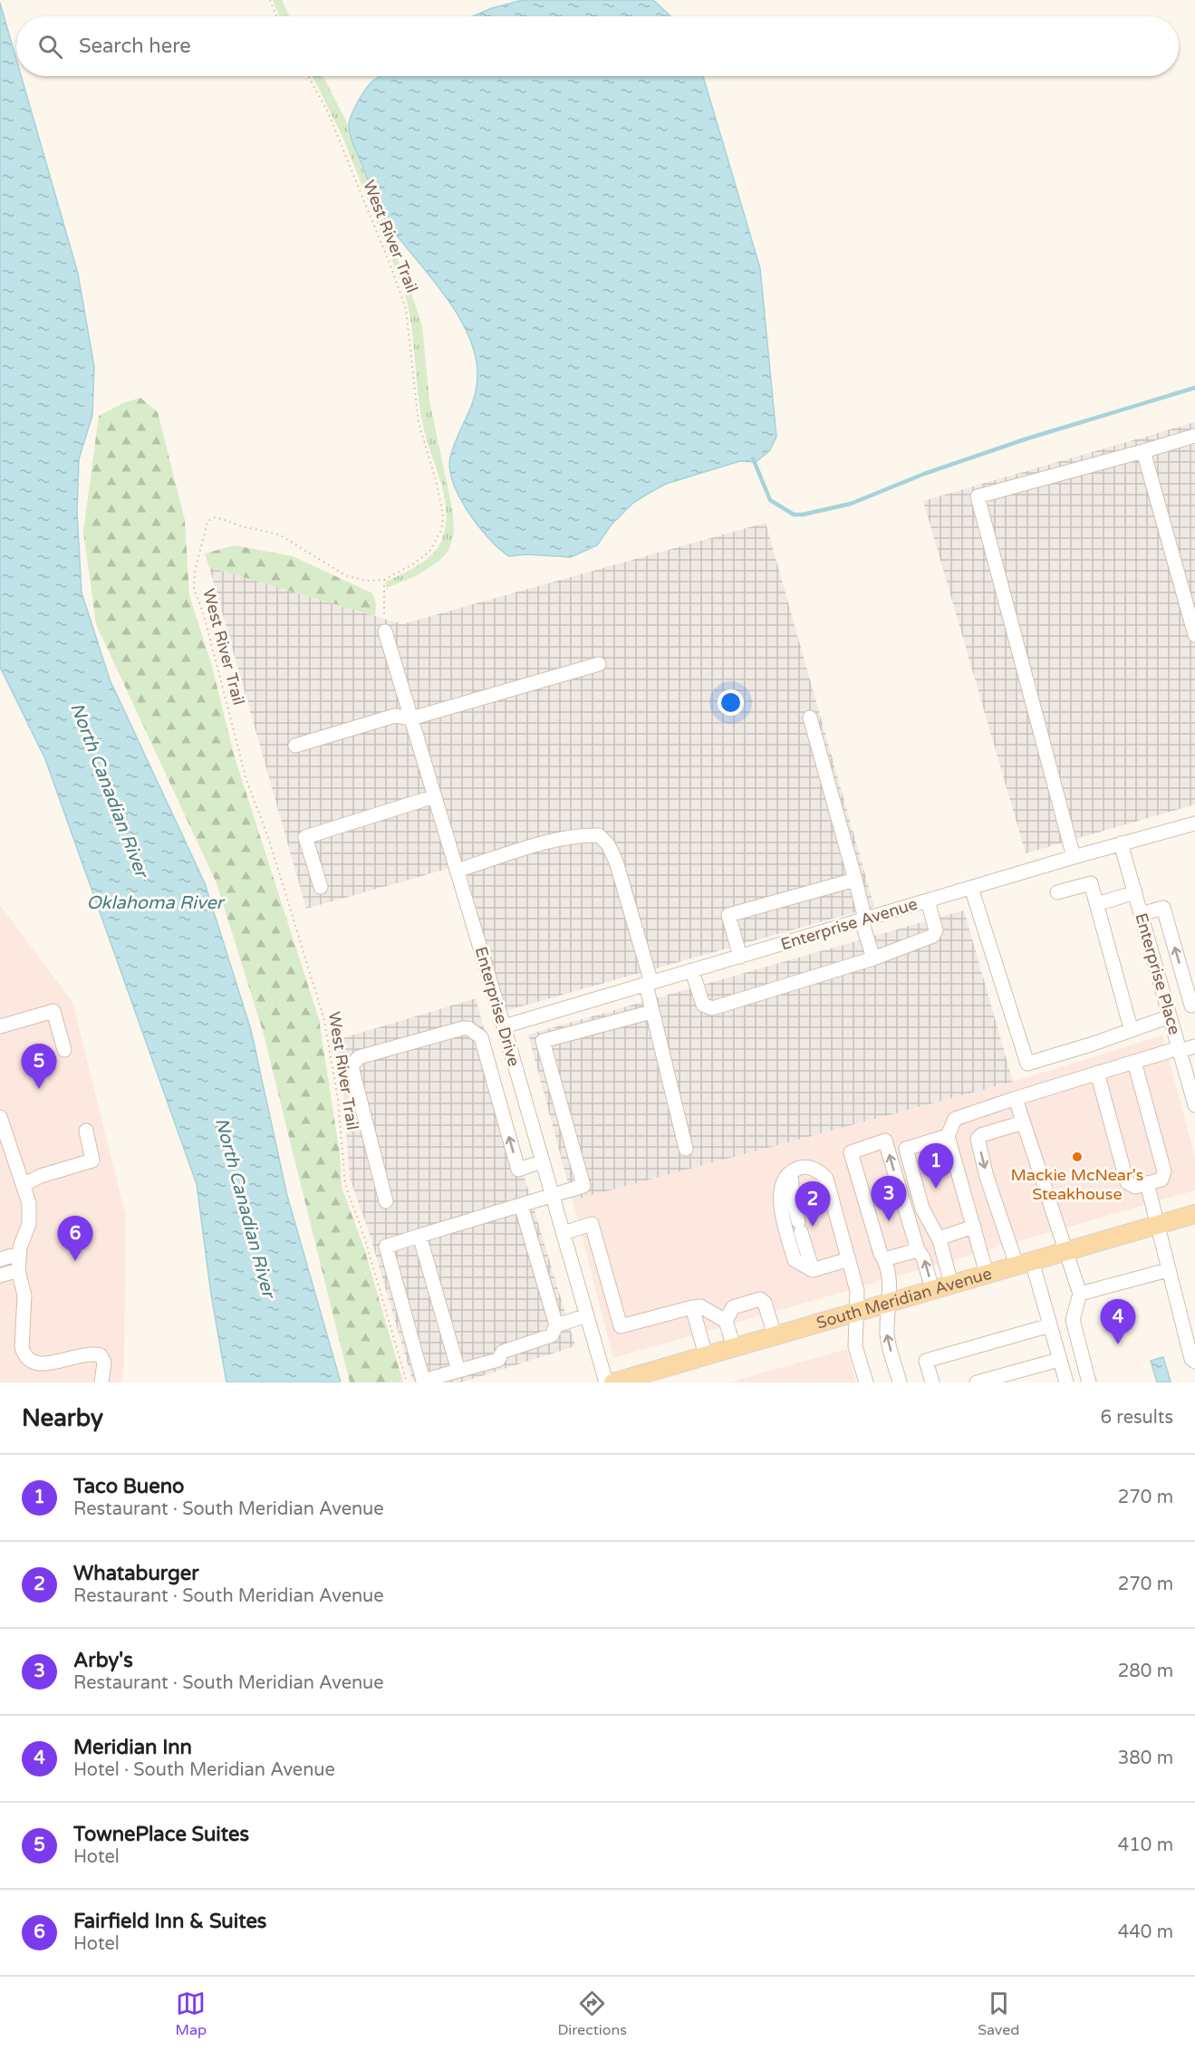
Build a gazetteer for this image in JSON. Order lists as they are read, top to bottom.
{
  "streets": {
    "main road": ["South Meridian Avenue"],
    "street": ["Enterprise Avenue", "Enterprise Place", "Enterprise Drive"],
    "path": ["West River Trail"]
  },
  "crossings": [
    ["Enterprise Avenue", "Enterprise Place"],
    ["Enterprise Avenue", "Enterprise Drive"]
  ],
  "water": ["North Canadian River", "Oklahoma River"],
  "places": ["Mackie McNear's Steakhouse"],
  "page": {
    "search": "Search here",
    "pins": [
      "5",
      "1",
      "3",
      "2",
      "6",
      "4"
    ],
    "heading": ["Nearby", "6 results"],
    "list": [
      {
        "mark": "1",
        "name": "Taco Bueno",
        "note": "Restaurant · South Meridian Avenue",
        "value": "270 m"
      },
      {
        "mark": "2",
        "name": "Whataburger",
        "note": "Restaurant · South Meridian Avenue",
        "value": "270 m"
      },
      {
        "mark": "3",
        "name": "Arby's",
        "note": "Restaurant · South Meridian Avenue",
        "value": "280 m"
      },
      {
        "mark": "4",
        "name": "Meridian Inn",
        "note": "Hotel · South Meridian Avenue",
        "value": "380 m"
      },
      {
        "mark": "5",
        "name": "TownePlace Suites",
        "note": "Hotel",
        "value": "410 m"
      },
      {
        "mark": "6",
        "name": "Fairfield Inn & Suites",
        "note": "Hotel",
        "value": "440 m"
      }
    ],
    "nav": ["Map", "Directions", "Saved"]
  }
}
